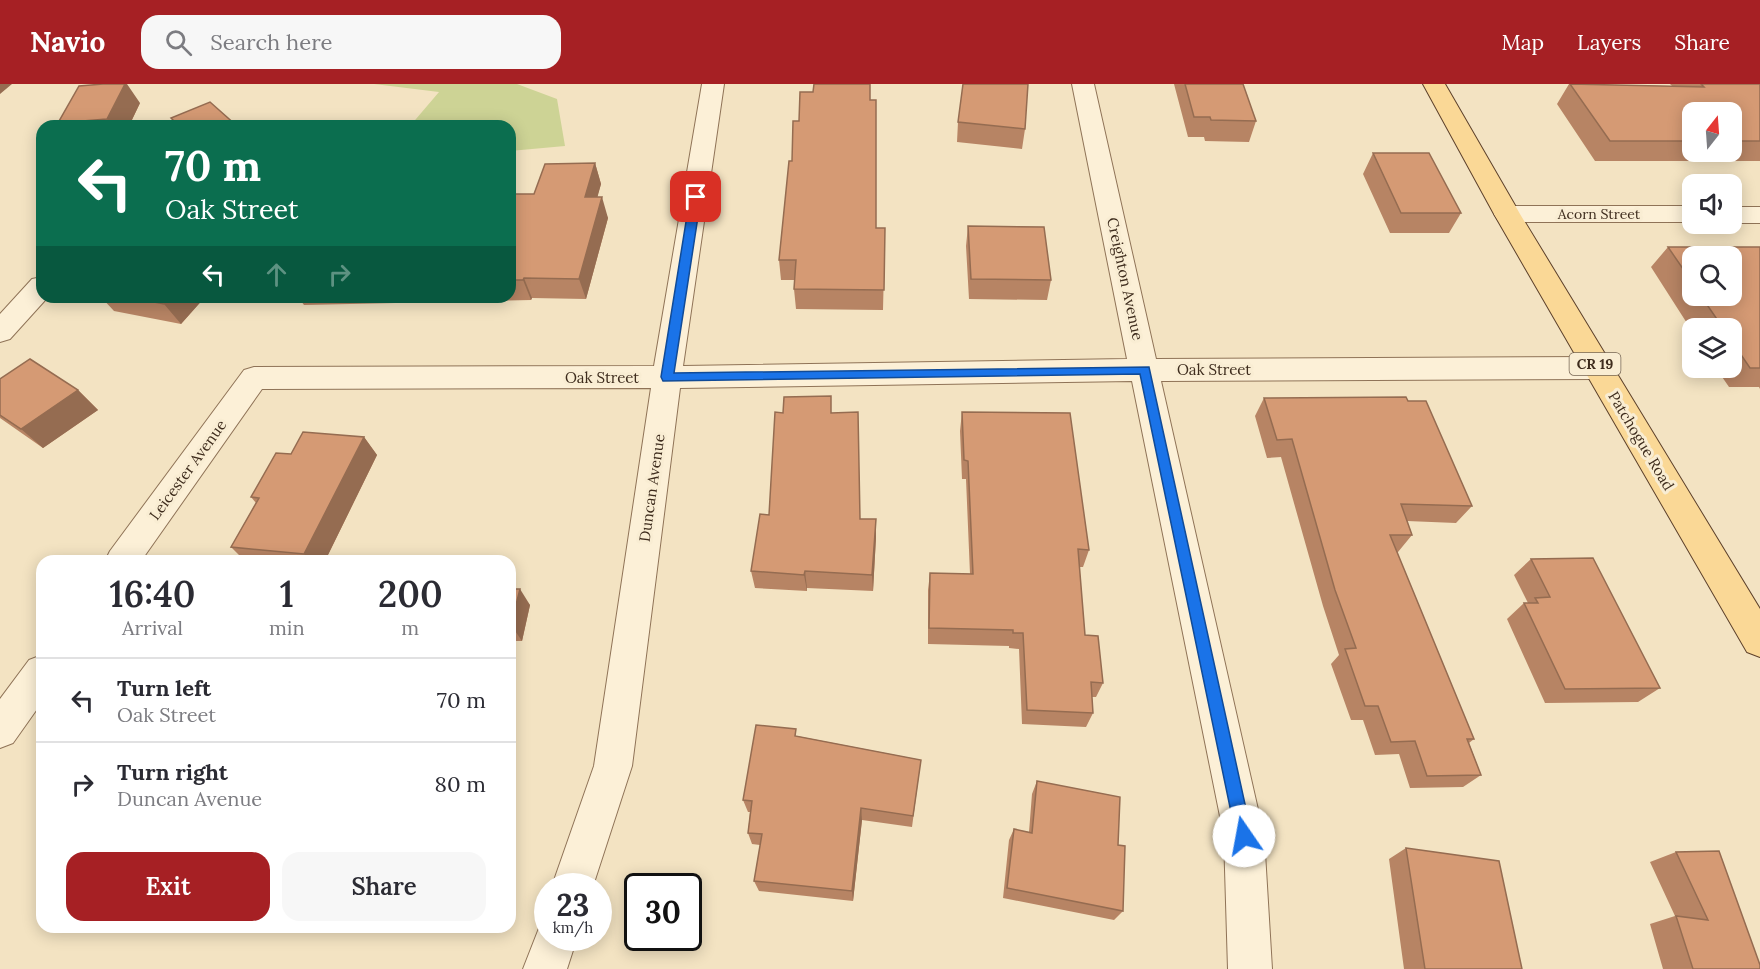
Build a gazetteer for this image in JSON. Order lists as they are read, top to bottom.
{
  "streets": {
    "main road": ["CR 19", "Patchogue Road"],
    "street": [
      "Acorn Street",
      "Creighton Avenue",
      "Oak Street",
      "Leicester Avenue",
      "Duncan Avenue"
    ]
  },
  "crossings": [
    ["Acorn Street", "Patchogue Road"],
    ["Creighton Avenue", "Oak Street"],
    ["Oak Street", "Patchogue Road"],
    ["Oak Street", "Leicester Avenue"],
    ["Oak Street", "Duncan Avenue"]
  ],
  "north": "top",
  "page": {
    "header": "Navio",
    "search": "Search here",
    "nav": ["Map", "Layers", "Share"],
    "turn": ["70 m", "Oak Street"],
    "eta": [
      "16:40",
      "Arrival",
      "1",
      "min",
      "200",
      "m"
    ],
    "list": [
      {
        "name": "Turn left",
        "note": "Oak Street",
        "value": "70 m"
      },
      {
        "name": "Turn right",
        "note": "Duncan Avenue",
        "value": "80 m"
      }
    ],
    "buttons": ["Exit", "Share"],
    "speed": "23 km/h",
    "limit": "30"
  }
}
